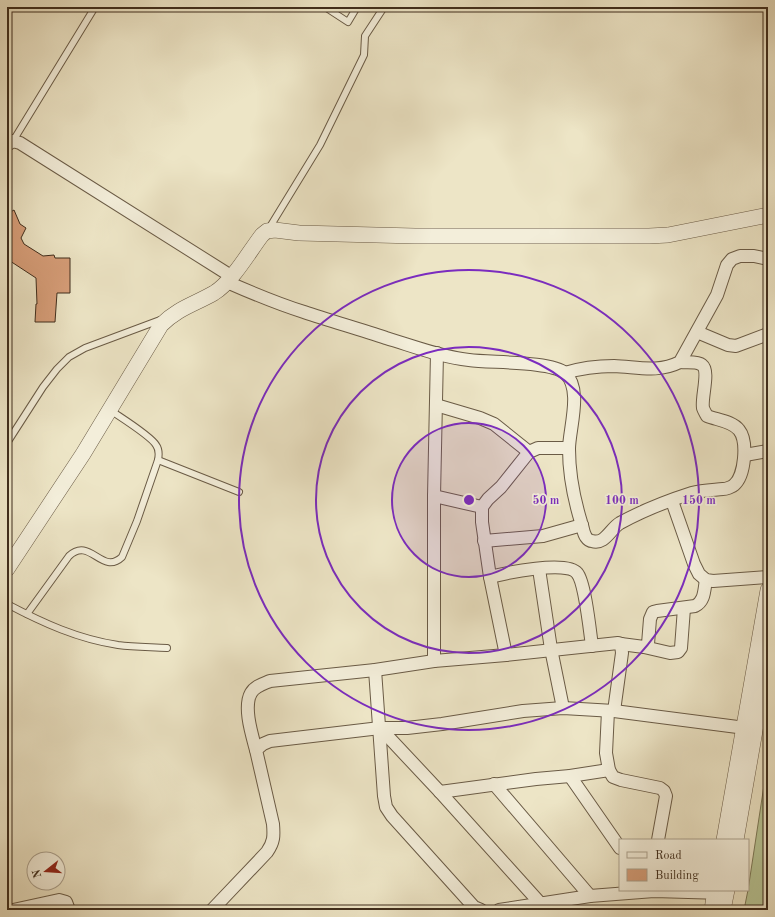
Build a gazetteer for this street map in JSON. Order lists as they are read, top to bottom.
{
  "legend": ["Road", "Building"],
  "north": "left",
  "rings": ["50 m", "100 m", "150 m"]
}
